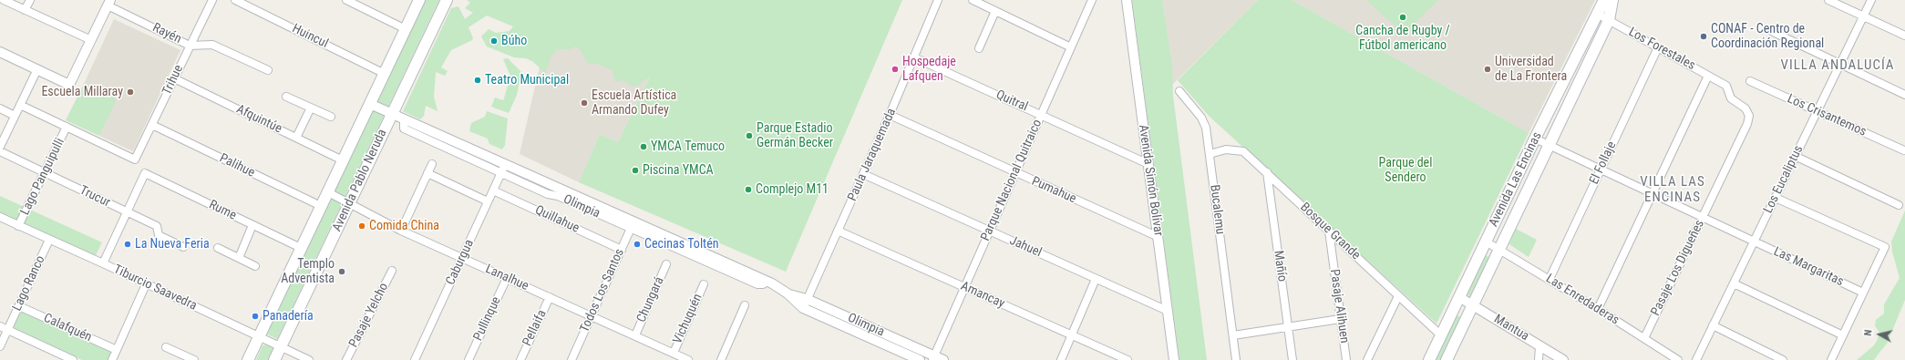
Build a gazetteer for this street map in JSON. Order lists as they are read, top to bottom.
{
  "streets": {
    "main road": ["Avenida Las Encinas", "Avenida Pablo Neruda"],
    "street": [
      "Rayén",
      "Huincul",
      "Los Forestales",
      "Trihue",
      "Quitral",
      "Los Crisantemos",
      "Afquintúe",
      "Paula Jaraquemada",
      "El Follaje",
      "Palihue",
      "Lago Panguipulli",
      "Los Eucaliptus",
      "Parque Nacional Quitraico",
      "Avenida Simón Bolívar",
      "Pumahue",
      "Trucur",
      "Olimpia",
      "Bucalemu",
      "Rume",
      "Quillahue",
      "Bosque Grande",
      "Jahuel",
      "Caburgua",
      "Mañío",
      "Las Margaritas",
      "Pasaje Los Digueñes",
      "Lanalhue",
      "Lago Ranco",
      "Tiburcio Saavedra",
      "Todos Los Santos",
      "Amancay",
      "Chungará",
      "Las Enredaderas",
      "Pasaje Alihuen",
      "Pasaje Yelcho",
      "Pullinque",
      "Vichuquén",
      "Calafquén",
      "Pellaifa",
      "Mantua"
    ]
  },
  "crossings": [
    ["Rayén", "Trihue"],
    ["Huincul", "Avenida Pablo Neruda"],
    ["Los Forestales", "El Follaje"],
    ["Los Forestales", "Avenida Las Encinas"],
    ["Los Forestales", "Pasaje Los Digueñes"],
    ["Trihue", "Afquintúe"],
    ["Trihue", "Palihue"],
    ["Trihue", "Lago Panguipulli"],
    ["Quitral", "Paula Jaraquemada"],
    ["Quitral", "Parque Nacional Quitraico"],
    ["Quitral", "Avenida Simón Bolívar"],
    ["Los Crisantemos", "Los Eucaliptus"],
    ["Afquintúe", "Avenida Pablo Neruda"],
    ["Paula Jaraquemada", "Pumahue"],
    ["Paula Jaraquemada", "Olimpia"],
    ["Paula Jaraquemada", "Jahuel"],
    ["Paula Jaraquemada", "Amancay"],
    ["El Follaje", "Las Margaritas"],
    ["El Follaje", "Las Enredaderas"],
    ["Palihue", "Avenida Pablo Neruda"],
    ["Lago Panguipulli", "Trucur"],
    ["Lago Panguipulli", "Tiburcio Saavedra"],
    ["Avenida Las Encinas", "Bosque Grande"],
    ["Avenida Las Encinas", "Las Margaritas"],
    ["Avenida Las Encinas", "Las Enredaderas"],
    ["Avenida Las Encinas", "Mantua"],
    ["Los Eucaliptus", "Las Margaritas"],
    ["Avenida Pablo Neruda", "Olimpia"],
    ["Avenida Pablo Neruda", "Rume"],
    ["Avenida Pablo Neruda", "Lanalhue"],
    ["Avenida Pablo Neruda", "Tiburcio Saavedra"],
    ["Parque Nacional Quitraico", "Pumahue"],
    ["Parque Nacional Quitraico", "Olimpia"],
    ["Parque Nacional Quitraico", "Jahuel"],
    ["Parque Nacional Quitraico", "Amancay"],
    ["Avenida Simón Bolívar", "Pumahue"],
    ["Avenida Simón Bolívar", "Jahuel"],
    ["Trucur", "Rume"],
    ["Olimpia", "Caburgua"],
    ["Olimpia", "Todos Los Santos"],
    ["Bucalemu", "Bosque Grande"],
    ["Quillahue", "Caburgua"],
    ["Quillahue", "Todos Los Santos"],
    ["Bosque Grande", "Mañío"],
    ["Bosque Grande", "Pasaje Alihuen"],
    ["Caburgua", "Lanalhue"],
    ["Las Margaritas", "Pasaje Los Digueñes"],
    ["Pasaje Los Digueñes", "Las Enredaderas"],
    ["Lanalhue", "Todos Los Santos"],
    ["Lanalhue", "Chungará"],
    ["Lanalhue", "Pullinque"],
    ["Lanalhue", "Vichuquén"],
    ["Lanalhue", "Pellaifa"],
    ["Lago Ranco", "Tiburcio Saavedra"],
    ["Lago Ranco", "Calafquén"]
  ],
  "districts": ["VILLA ANDALUCÍA", "VILLA LAS ENCINAS"],
  "parks": ["Parque del Sendero"],
  "places": [
    "Cancha de Rugby / Fútbol americano",
    "CONAF - Centro de Coordinación Regional",
    "Búho",
    "Hospedaje Lafquen",
    "Universidad de La Frontera",
    "Teatro Municipal",
    "Escuela Millaray",
    "Escuela Artística Armando Dufey",
    "Parque Estadio Germán Becker",
    "YMCA Temuco",
    "Piscina YMCA",
    "Complejo M11",
    "Comida China",
    "La Nueva Feria",
    "Cecinas Toltén",
    "Templo Adventista",
    "Panadería"
  ],
  "north": "left"
}
